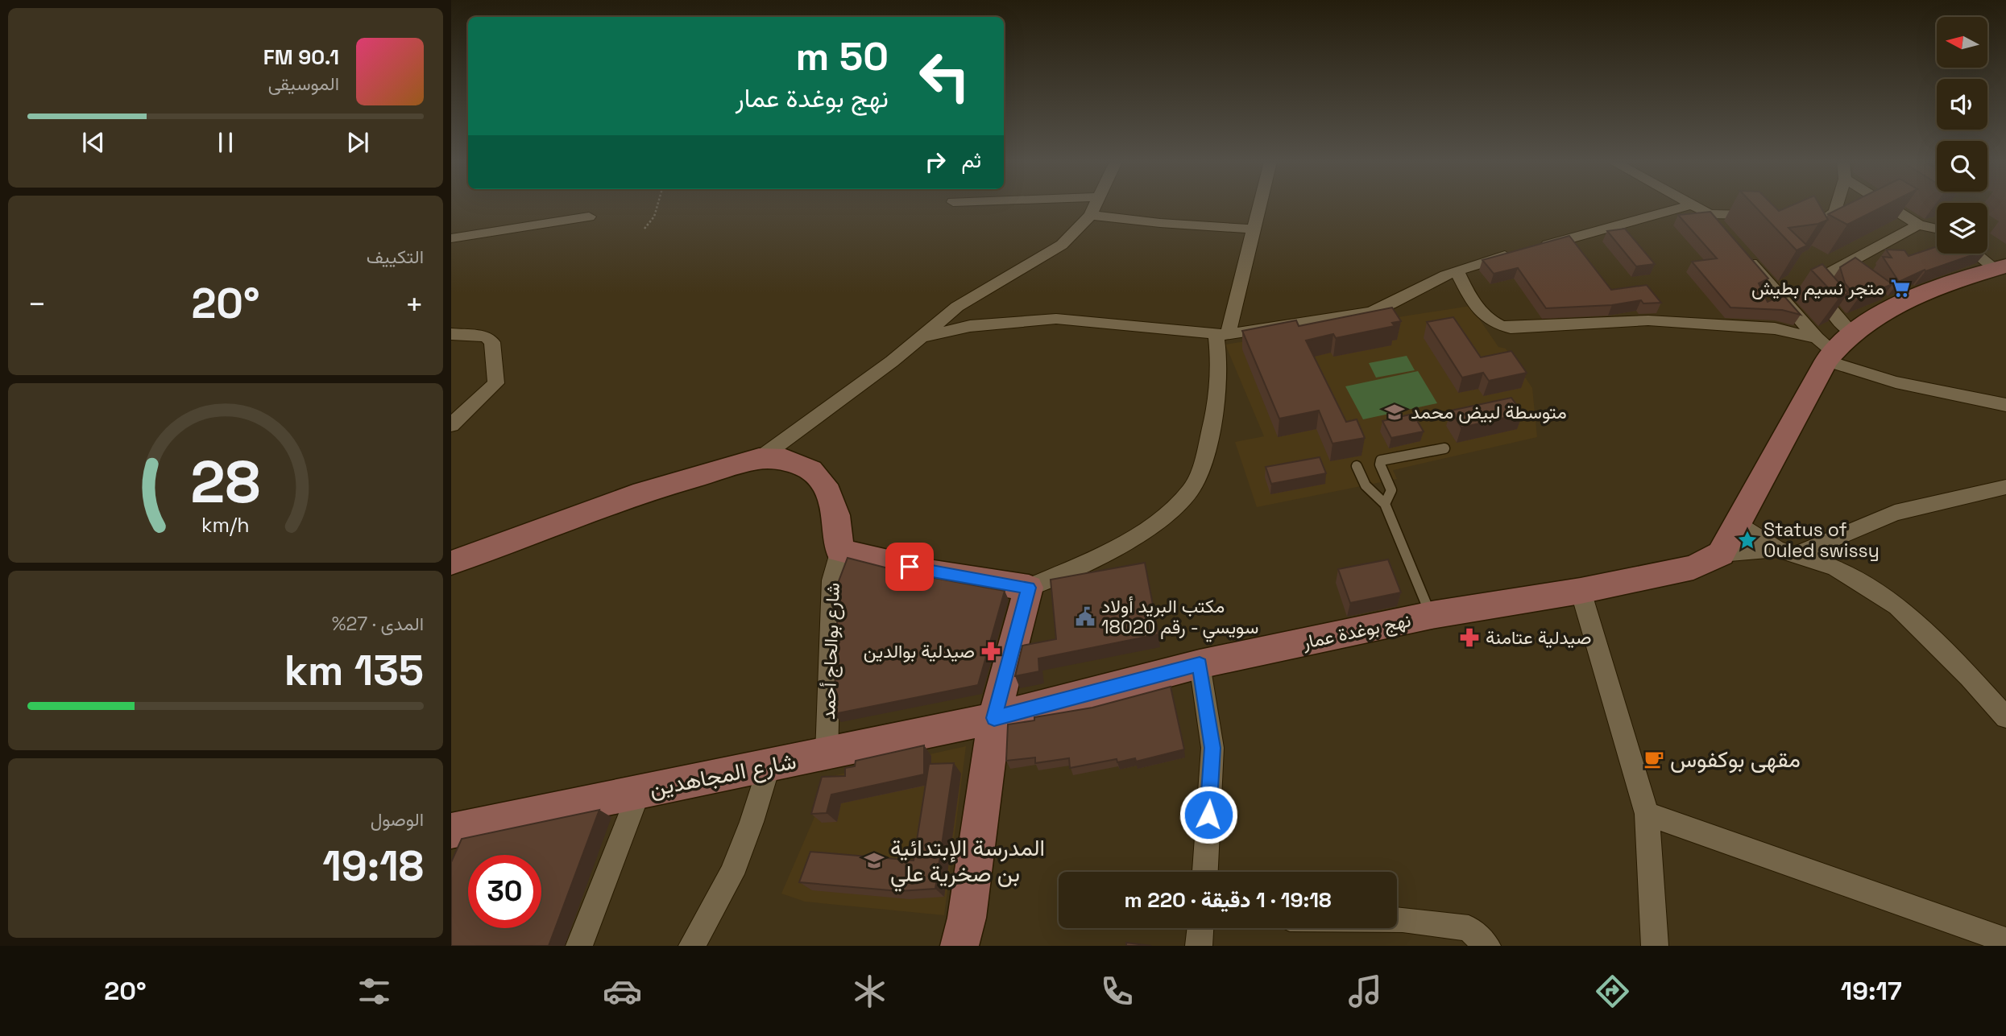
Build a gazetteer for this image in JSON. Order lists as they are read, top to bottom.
{
  "streets": {
    "main road": ["نهج بوغدة عمار", "شارع المجاهدين"],
    "street": ["شارع بوالحاج أحمد"]
  },
  "crossings": [
    ["نهج بوغدة عمار", "شارع المجاهدين"],
    ["شارع بوالحاج أحمد", "شارع المجاهدين"]
  ],
  "places": {
    "supermarket": ["متجر نسيم بطيش"],
    "school or university": ["متوسطة لبيض محمد", "المدرسة الإبتدائية بن صخرية علي"],
    "place": ["Status of Ouled swissy"],
    "public building": ["مكتب البريد أولاد سويسي - رقم 18020"],
    "pharmacy": ["صيدلية عتامنة", "صيدلية بوالدين"],
    "cafe": ["مقهى بوكفوس"]
  },
  "north": "left",
  "page": {
    "turn": ["50 m", "نهج بوغدة عمار"],
    "song": ["90.1 FM", "الموسيقى"],
    "then": "ثم",
    "tile": [
      "التكييف",
      ["المدى · 27%", "135 km"],
      ["الوصول", "19:18"]
    ],
    "heat": ["−", "20°", "+"],
    "limit": "30",
    "trip": "19:18 · 1 دقيقة · 220 m",
    "tabs": ["19:17", "20°"],
    "gauge": ["28", "km/h"]
  }
}
